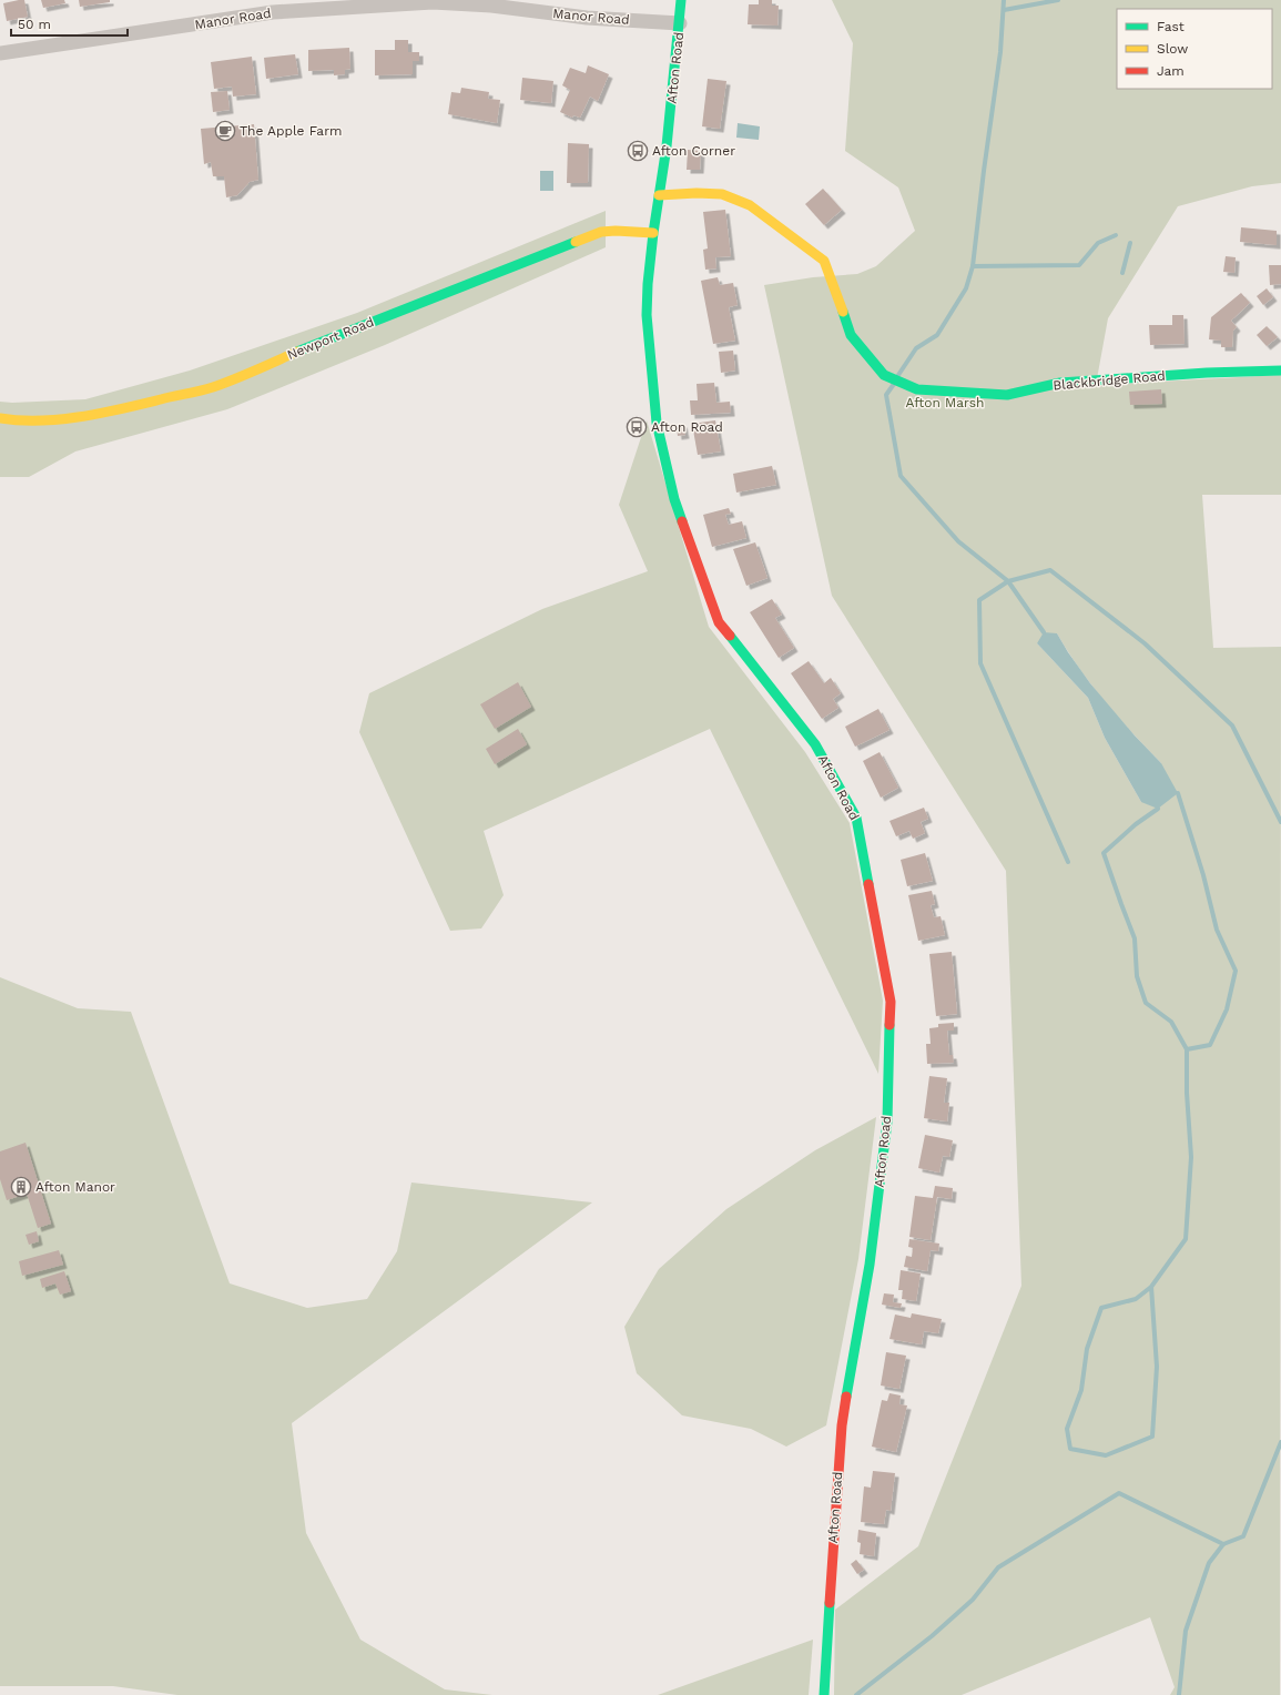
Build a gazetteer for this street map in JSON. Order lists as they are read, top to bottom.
{
  "streets": {
    "main road": ["Afton Road", "Newport Road", "Blackbridge Road"],
    "street": ["Manor Road"]
  },
  "crossings": [
    ["Manor Road", "Afton Road"],
    ["Afton Road", "Newport Road"],
    ["Afton Road", "Blackbridge Road"]
  ],
  "parks": ["Afton Marsh"],
  "places": {
    "cafe": ["The Apple Farm"],
    "bus stop": ["Afton Corner", "Afton Road"],
    "building": ["Afton Manor"]
  },
  "legend": ["Fast", "Slow", "Jam"],
  "scale_bar": "50 m"
}
